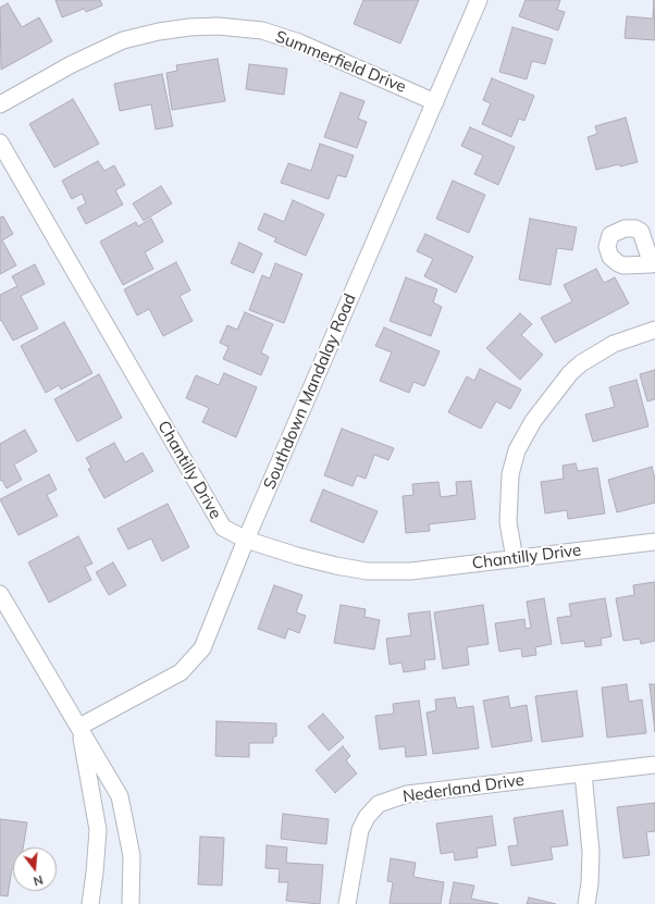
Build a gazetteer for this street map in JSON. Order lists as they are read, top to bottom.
{
  "streets": {
    "street": [
      "Summerfield Drive",
      "Southdown Mandalay Road",
      "Chantilly Drive",
      "Nederland Drive"
    ]
  },
  "crossings": [
    ["Summerfield Drive", "Southdown Mandalay Road"],
    ["Southdown Mandalay Road", "Chantilly Drive"]
  ],
  "north": "bottom"
}
